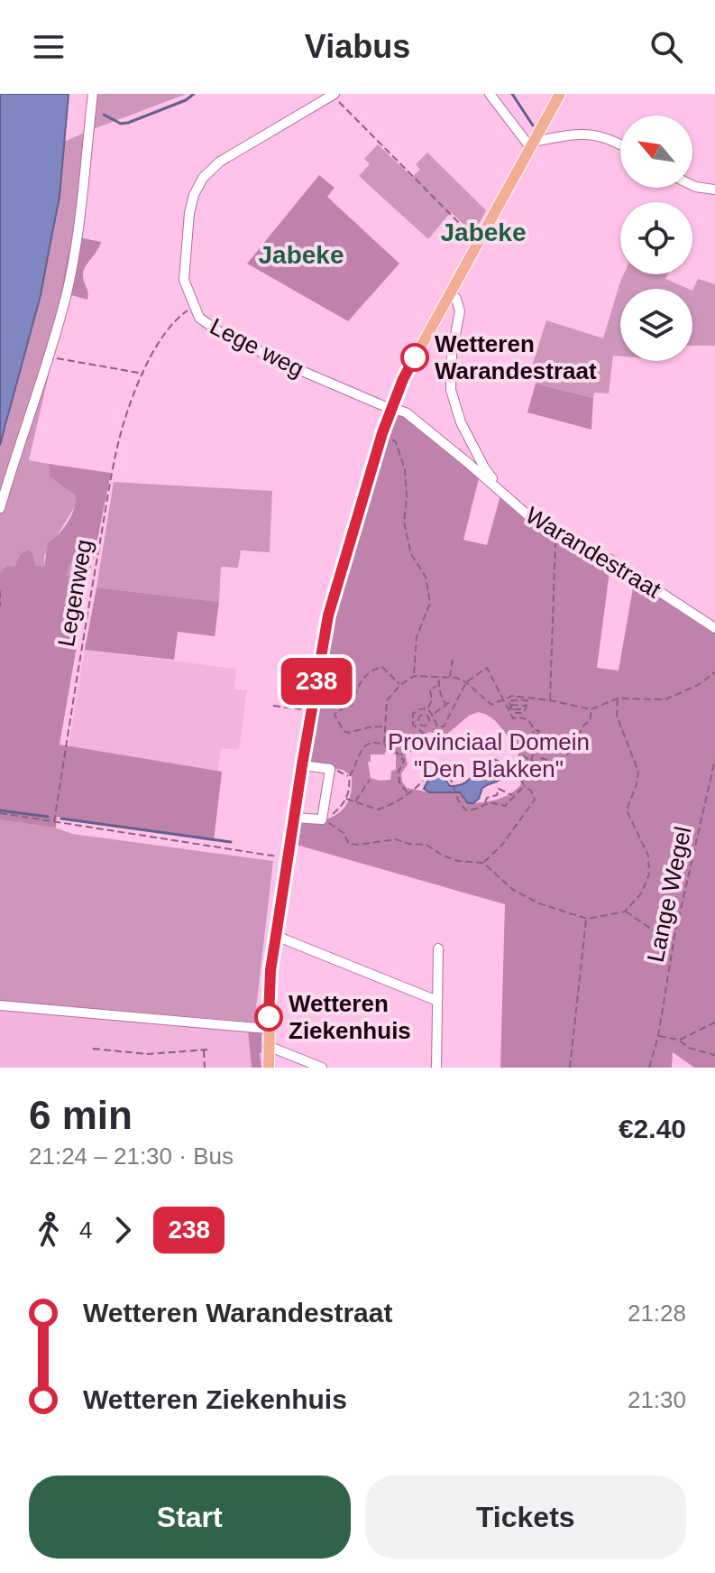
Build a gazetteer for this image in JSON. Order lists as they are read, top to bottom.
{
  "streets": {
    "street": ["Lege weg", "Warandestraat"],
    "path": ["Legenweg", "Lange Wegel"]
  },
  "crossings": [
    ["Lege weg", "Warandestraat"],
    ["Lege weg", "Legenweg"]
  ],
  "districts": ["Jabeke", "Jabeke"],
  "parks": ["Provinciaal Domein \"Den Blakken\""],
  "places": ["Wetteren Warandestraat", "Wetteren Ziekenhuis"],
  "lines": ["bus line 238"],
  "north": "top left",
  "page": {
    "header": "Viabus",
    "on_map": "238",
    "heading": ["6 min", "21:24 – 21:30 · Bus", "€2.40"],
    "legs": ["4", "238"],
    "list": [
      {
        "name": "Wetteren Warandestraat",
        "value": "21:28"
      },
      {
        "name": "Wetteren Ziekenhuis",
        "value": "21:30"
      }
    ],
    "buttons": ["Start", "Tickets"]
  }
}
